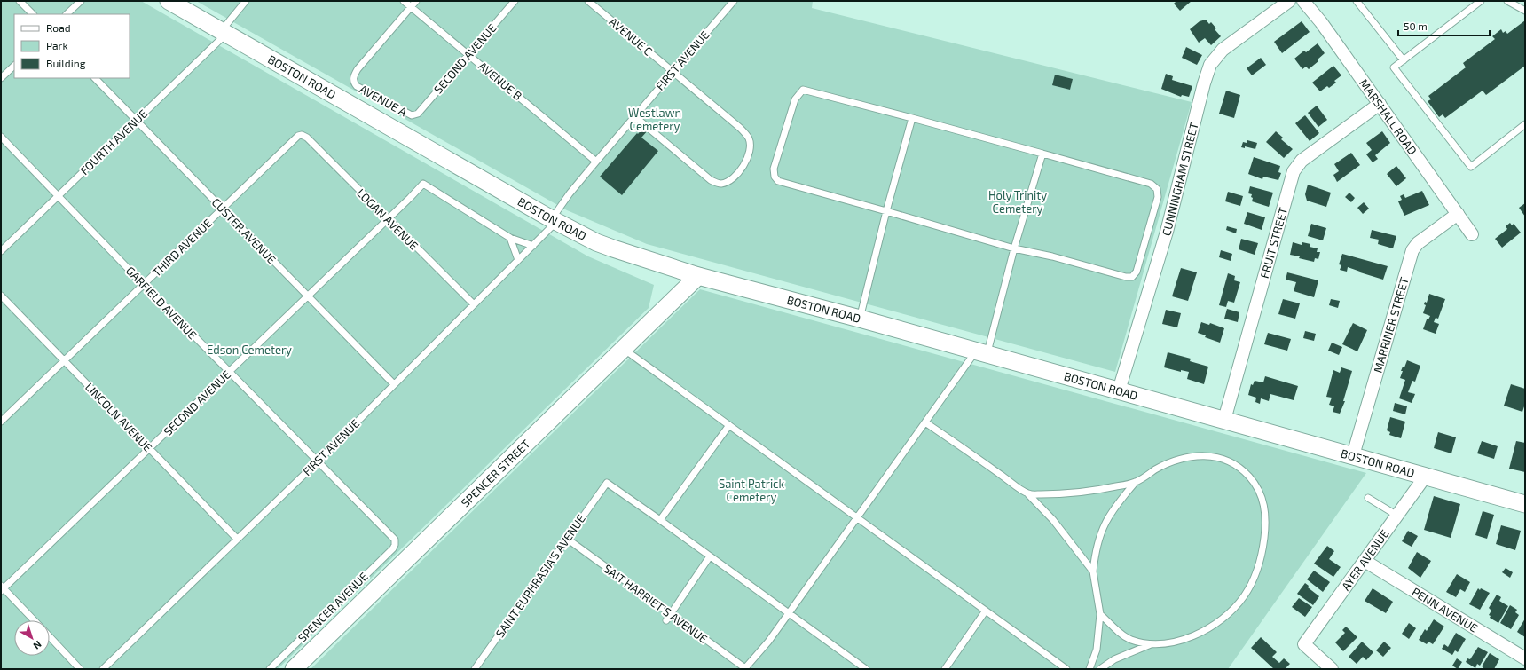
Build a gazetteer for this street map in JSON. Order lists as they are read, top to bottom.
{
  "streets": {
    "main road": ["BOSTON ROAD", "SPENCER STREET"],
    "street": [
      "MARSHALL ROAD",
      "CUNNINGHAM STREET",
      "FRUIT STREET",
      "MARRINER STREET",
      "AYER AVENUE",
      "PENN AVENUE"
    ],
    "lane": [
      "AVENUE C",
      "SECOND AVENUE",
      "FIRST AVENUE",
      "AVENUE B",
      "AVENUE A",
      "FOURTH AVENUE",
      "LOGAN AVENUE",
      "CUSTER AVENUE",
      "THIRD AVENUE",
      "GARFIELD AVENUE",
      "LINCOLN AVENUE",
      "SAINT EUPHRASIA'S AVENUE",
      "SAIT HARRIET'S AVENUE",
      "SPENCER AVENUE"
    ]
  },
  "crossings": [
    ["AVENUE C", "FIRST AVENUE"],
    ["SECOND AVENUE", "AVENUE B"],
    ["SECOND AVENUE", "AVENUE A"],
    ["SECOND AVENUE", "LOGAN AVENUE"],
    ["SECOND AVENUE", "CUSTER AVENUE"],
    ["SECOND AVENUE", "GARFIELD AVENUE"],
    ["SECOND AVENUE", "LINCOLN AVENUE"],
    ["FIRST AVENUE", "BOSTON ROAD"],
    ["FIRST AVENUE", "AVENUE B"],
    ["FIRST AVENUE", "LOGAN AVENUE"],
    ["FIRST AVENUE", "CUSTER AVENUE"],
    ["FIRST AVENUE", "GARFIELD AVENUE"],
    ["FIRST AVENUE", "LINCOLN AVENUE"],
    ["BOSTON ROAD", "FOURTH AVENUE"],
    ["BOSTON ROAD", "CUNNINGHAM STREET"],
    ["BOSTON ROAD", "FRUIT STREET"],
    ["BOSTON ROAD", "MARRINER STREET"],
    ["BOSTON ROAD", "SPENCER STREET"],
    ["BOSTON ROAD", "AYER AVENUE"],
    ["AVENUE B", "AVENUE A"],
    ["MARSHALL ROAD", "FRUIT STREET"],
    ["MARSHALL ROAD", "MARRINER STREET"],
    ["FOURTH AVENUE", "CUSTER AVENUE"],
    ["FOURTH AVENUE", "GARFIELD AVENUE"],
    ["LOGAN AVENUE", "THIRD AVENUE"],
    ["CUSTER AVENUE", "THIRD AVENUE"],
    ["THIRD AVENUE", "GARFIELD AVENUE"],
    ["THIRD AVENUE", "LINCOLN AVENUE"],
    ["GARFIELD AVENUE", "SPENCER AVENUE"],
    ["AYER AVENUE", "PENN AVENUE"],
    ["SAINT EUPHRASIA'S AVENUE", "SAIT HARRIET'S AVENUE"]
  ],
  "parks": [
    "Westlawn Cemetery",
    "Holy Trinity Cemetery",
    "Edson Cemetery",
    "Saint Patrick Cemetery"
  ],
  "legend": ["Road", "Park", "Building"],
  "scale_bar": "50 m",
  "north": "bottom right"
}
